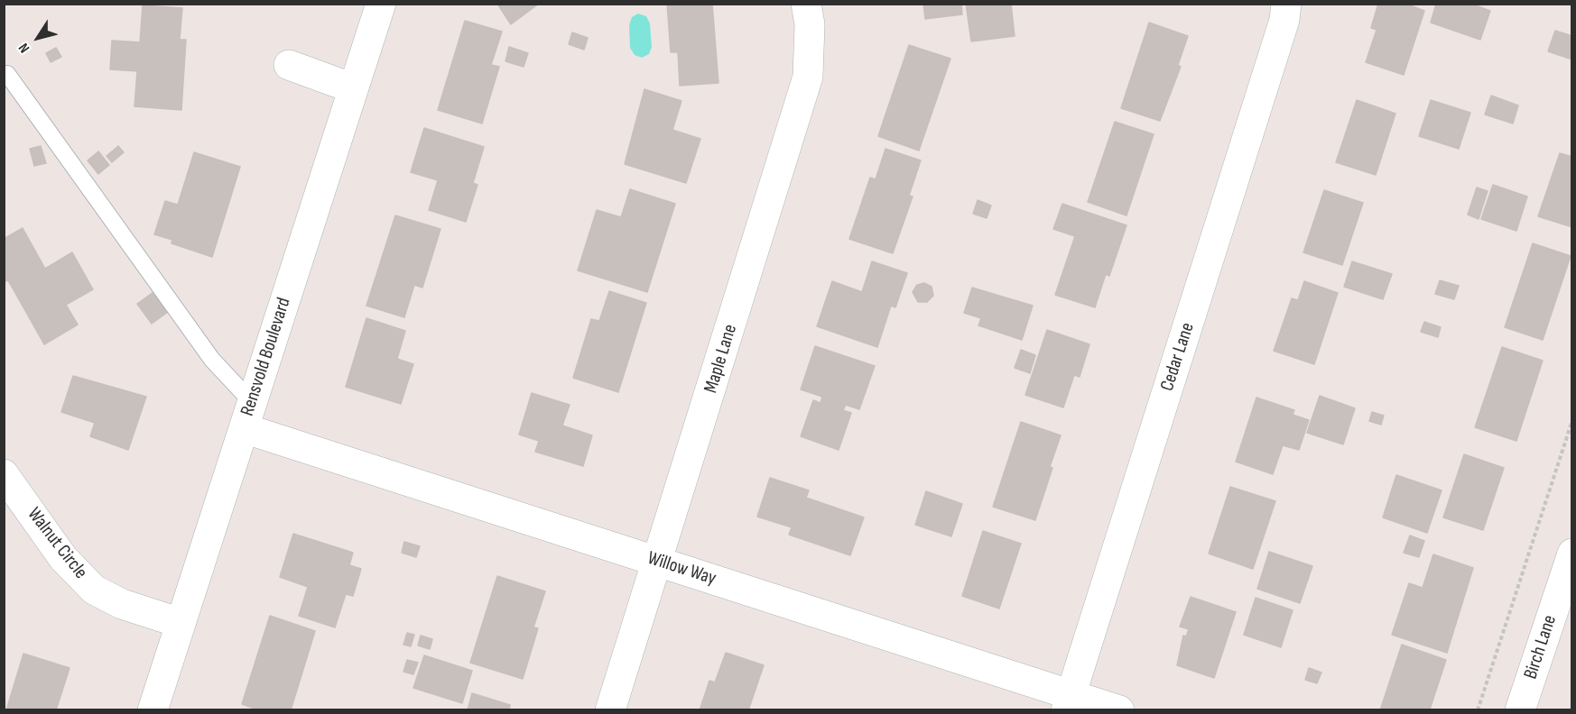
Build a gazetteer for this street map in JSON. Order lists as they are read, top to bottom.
{
  "streets": {
    "street": [
      "Rensvold Boulevard",
      "Cedar Lane",
      "Maple Lane",
      "Walnut Circle",
      "Willow Way",
      "Birch Lane"
    ]
  },
  "crossings": [
    ["Rensvold Boulevard", "Walnut Circle"],
    ["Rensvold Boulevard", "Willow Way"],
    ["Cedar Lane", "Willow Way"],
    ["Maple Lane", "Willow Way"]
  ],
  "north": "bottom left"
}
